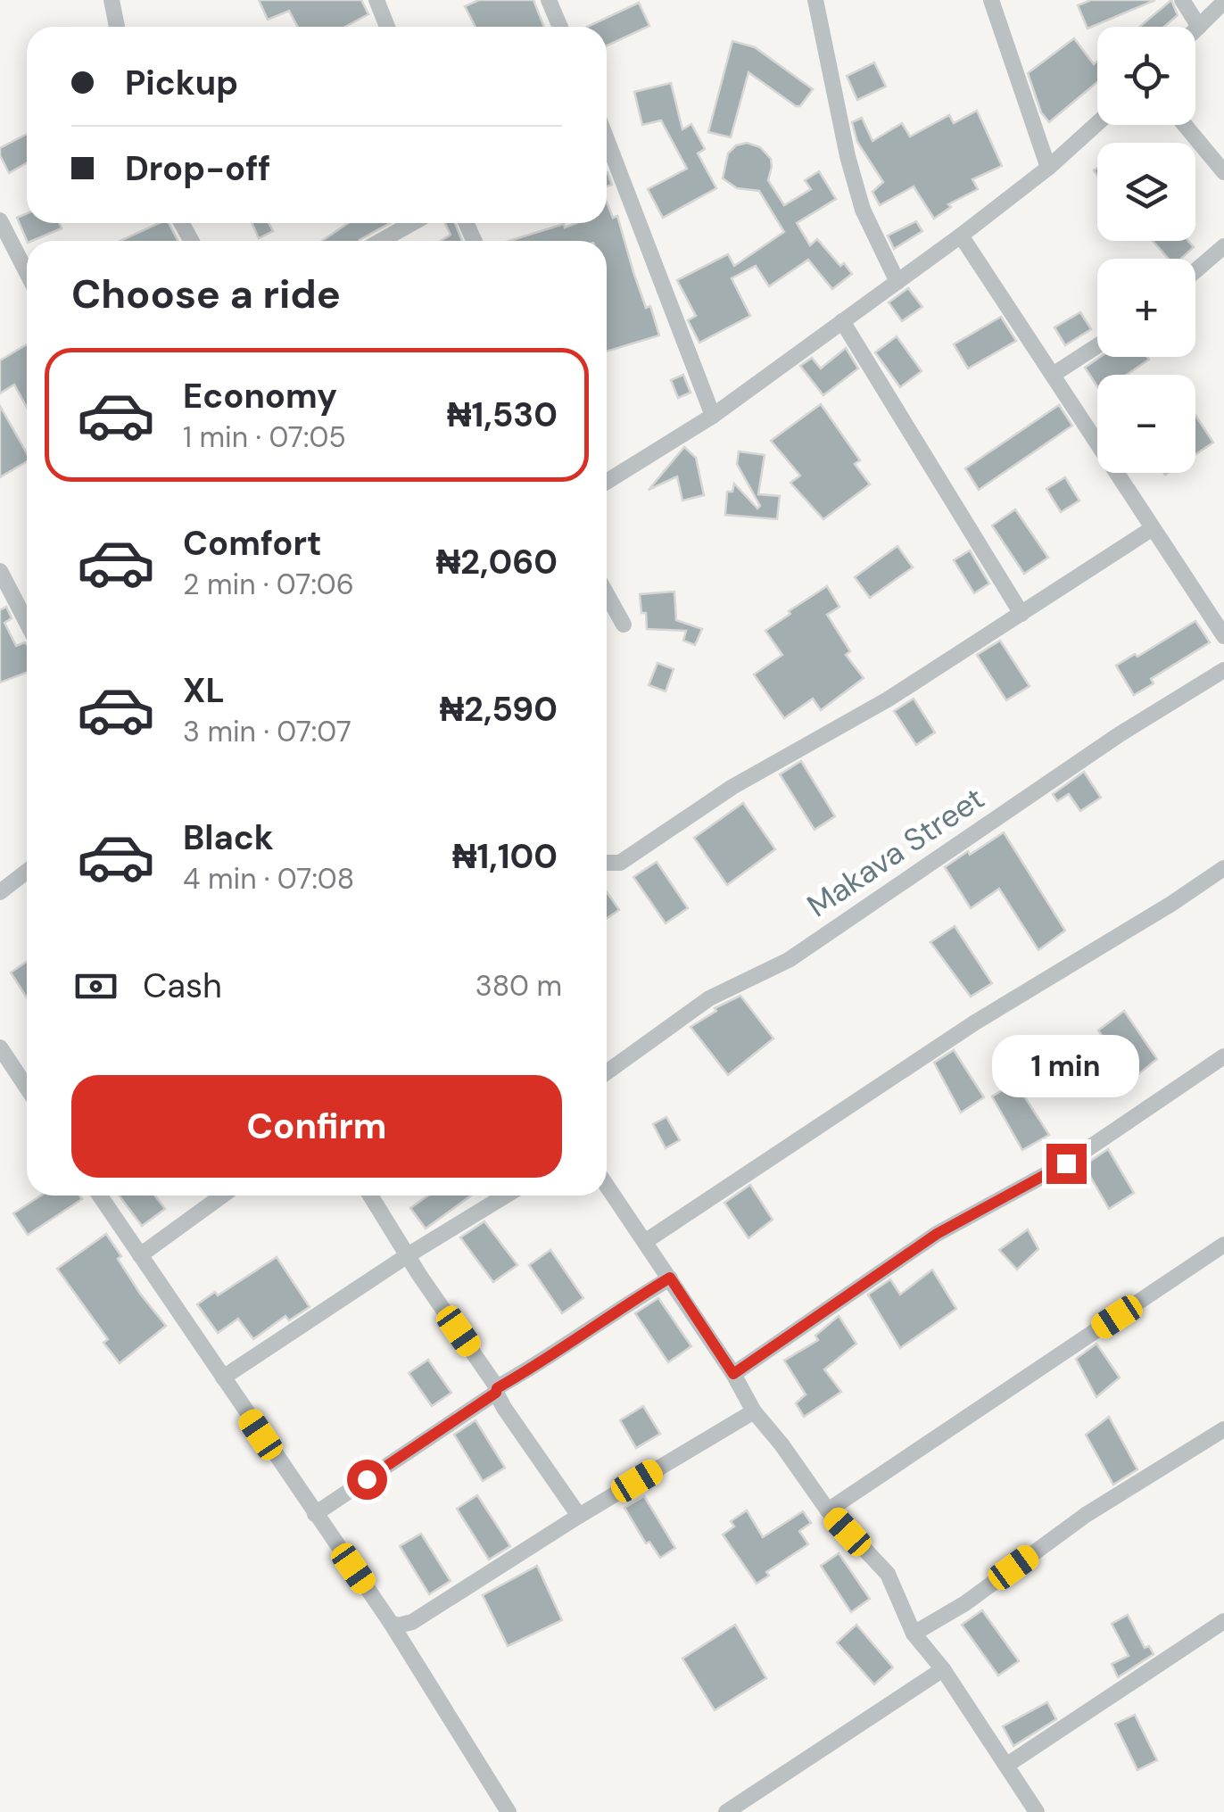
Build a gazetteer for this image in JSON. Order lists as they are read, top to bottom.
{
  "streets": {
    "street": ["Makava Street"]
  },
  "page": {
    "map_buttons": ["+", "−"],
    "banner": ["Pickup", "Drop-off"],
    "heading": "Choose a ride",
    "list": [
      {
        "name": "Economy",
        "note": "1 min · 07:05",
        "value": "₦1,530"
      },
      {
        "name": "Comfort",
        "note": "2 min · 07:06",
        "value": "₦2,060"
      },
      {
        "name": "XL",
        "note": "3 min · 07:07",
        "value": "₦2,590"
      },
      {
        "name": "Black",
        "note": "4 min · 07:08",
        "value": "₦1,100"
      }
    ],
    "pay": ["Cash", "380 m"],
    "bubble": "1 min",
    "buttons": "Confirm"
  }
}
